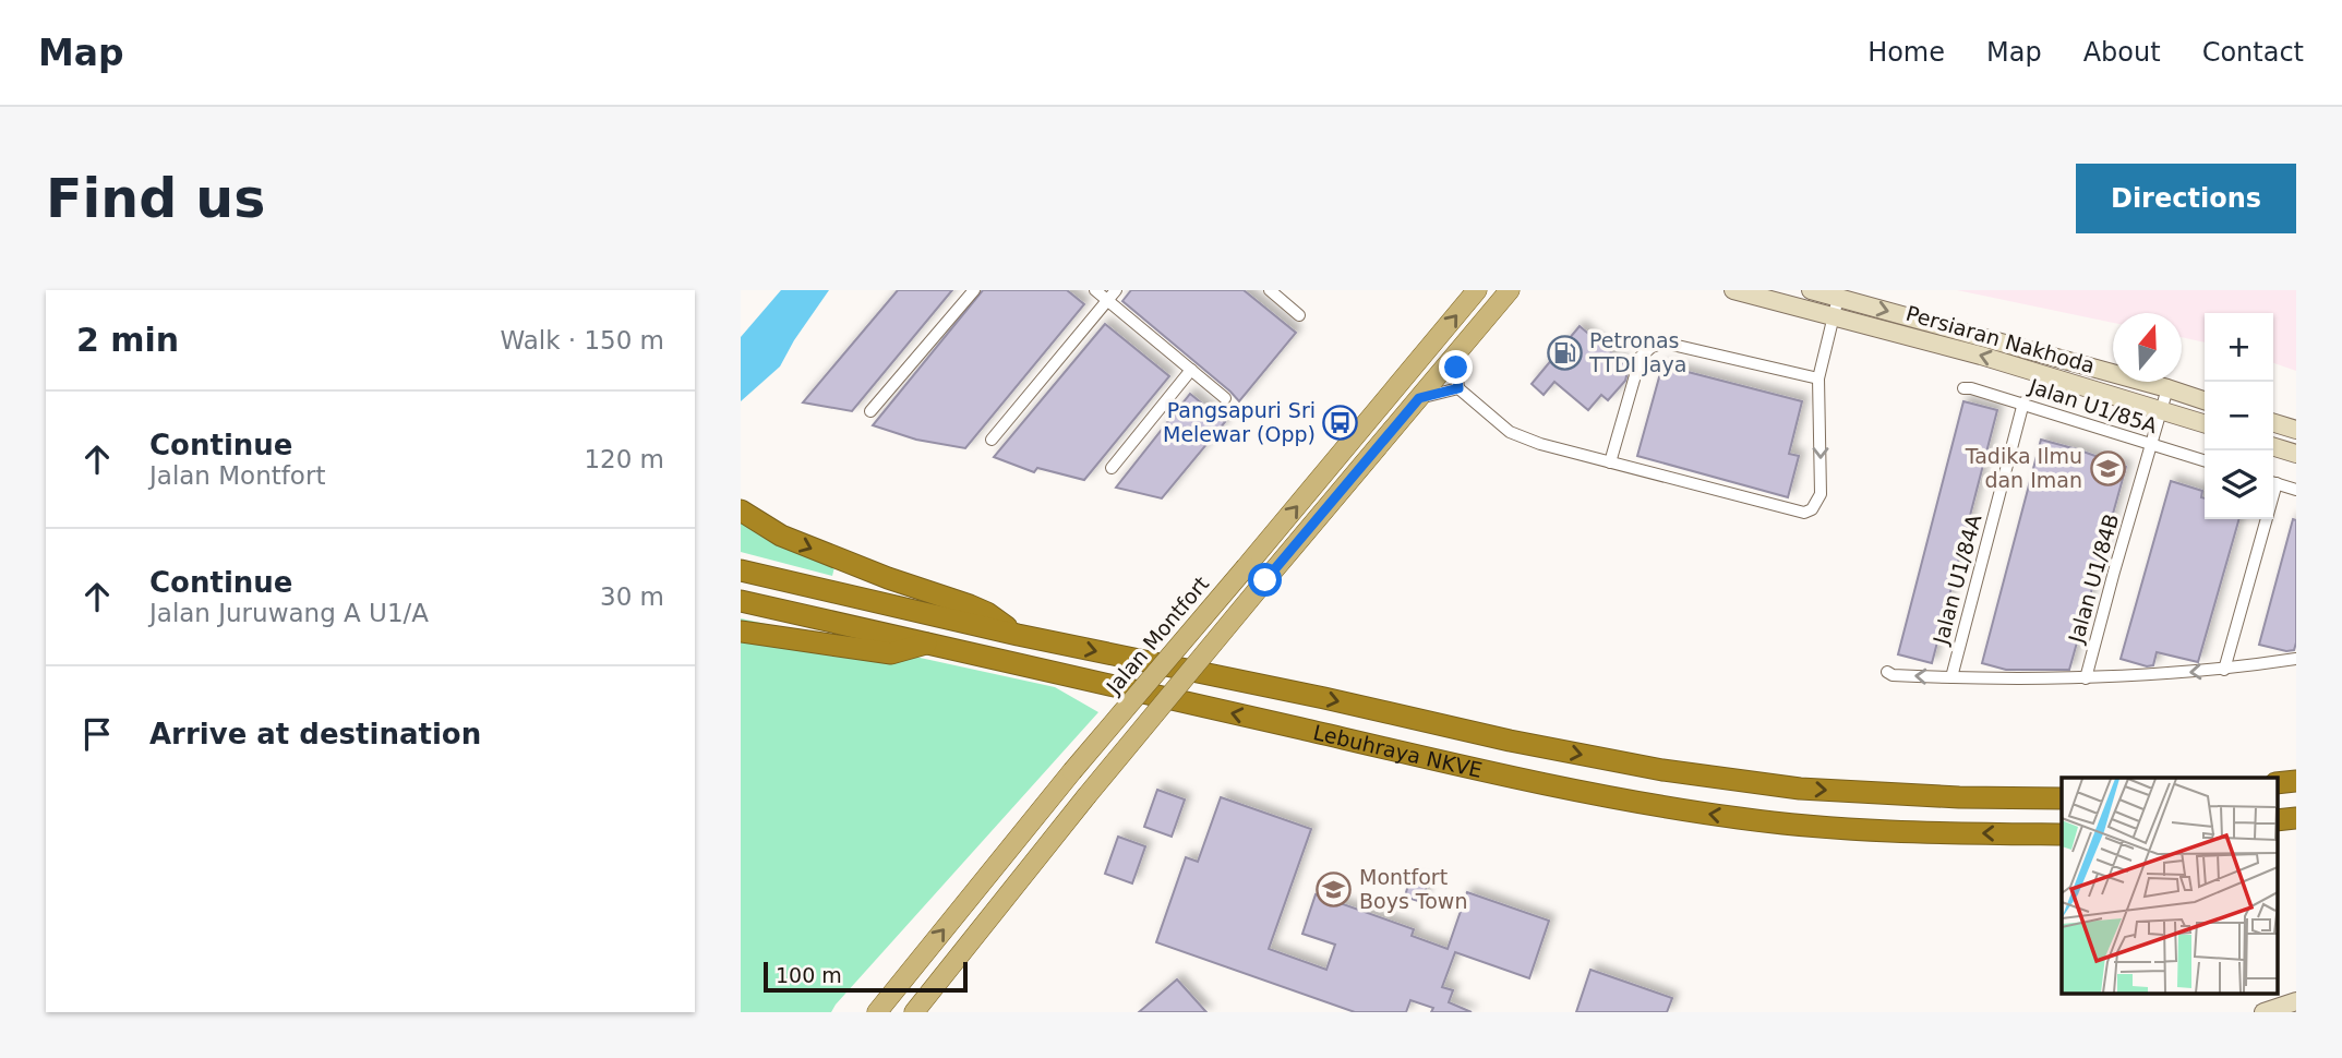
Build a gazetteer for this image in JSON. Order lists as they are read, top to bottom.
{
  "streets": {
    "highway": ["Lebuhraya NKVE"],
    "main road": ["Jalan Montfort"],
    "street": [
      "Persiaran Nakhoda",
      "Jalan U1/85A",
      "Jalan U1/84B",
      "Jalan U1/84A"
    ]
  },
  "crossings": [
    ["Persiaran Nakhoda", "Jalan U1/84B"],
    ["Jalan U1/85A", "Jalan U1/84B"],
    ["Jalan U1/85A", "Jalan U1/84A"]
  ],
  "places": {
    "fuel station": ["Petronas TTDI Jaya"],
    "bus stop": ["Pangsapuri Sri Melewar (Opp)"],
    "school or university": ["Tadika Ilmu dan Iman", "Montfort Boys Town"]
  },
  "scale_bar": "100 m",
  "north": "top",
  "page": {
    "header": "Map",
    "nav": [
      "Home",
      "Map",
      "About",
      "Contact"
    ],
    "buttons": "Directions",
    "title": "Find us",
    "heading": ["2 min", "Walk · 150 m"],
    "map_buttons": ["+", "−"],
    "list": [
      ["Continue", "Jalan Montfort", "120 m"],
      ["Continue", "Jalan Juruwang A U1/A", "30 m"],
      "Arrive at destination"
    ],
    "scale": "100 m"
  }
}
